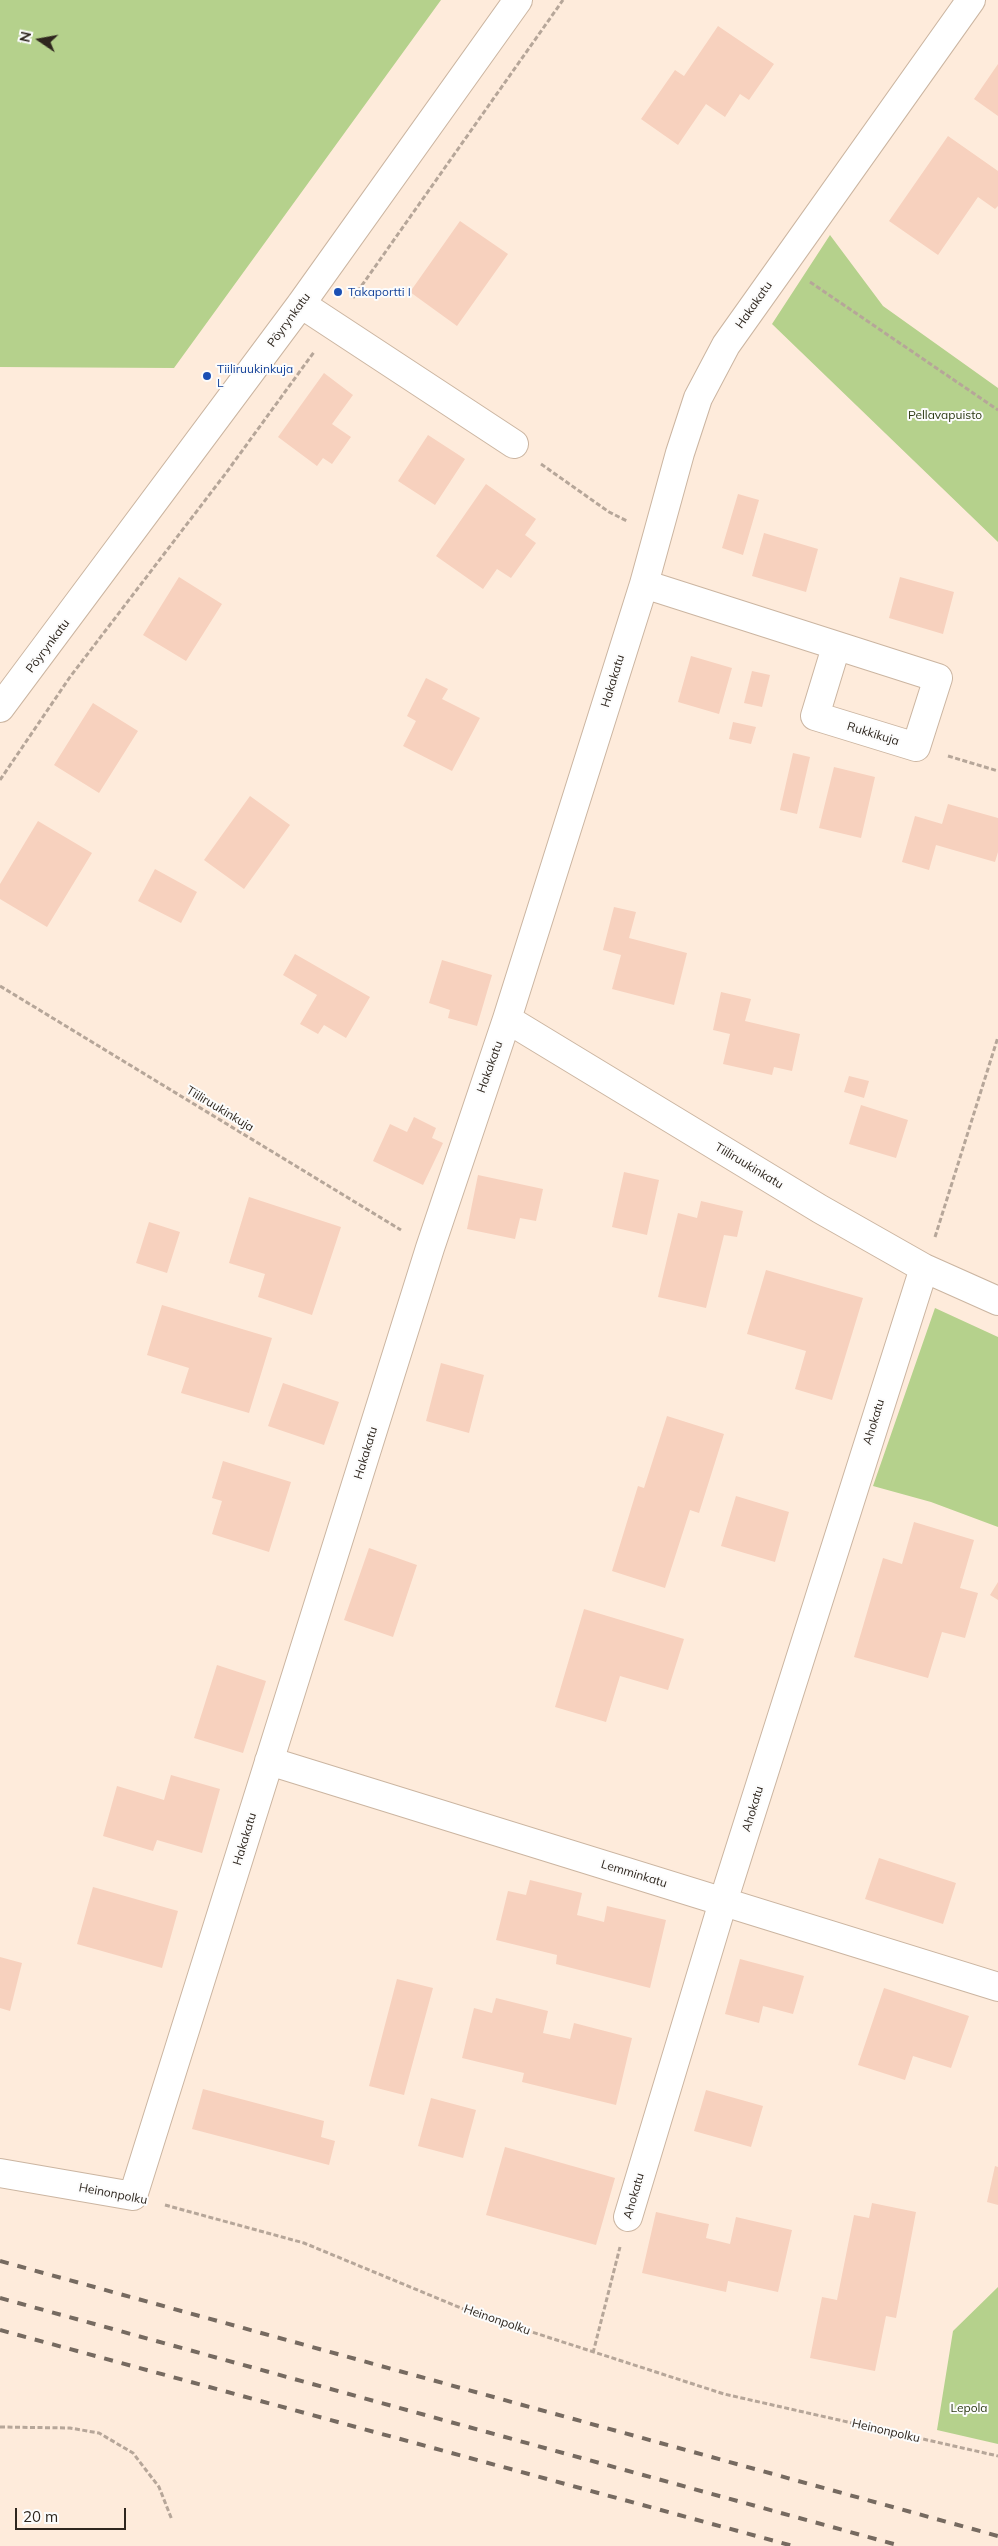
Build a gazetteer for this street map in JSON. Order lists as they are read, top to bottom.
{
  "streets": {
    "street": [
      "Hakakatu",
      "Pöyrynkatu",
      "Rukkikuja",
      "Tiiliruukinkatu",
      "Ahokatu",
      "Lemminkatu",
      "Heinonpolku"
    ],
    "path": ["Tiiliruukinkuja"]
  },
  "crossings": [
    ["Hakakatu", "Rukkikuja"],
    ["Hakakatu", "Tiiliruukinkuja"],
    ["Hakakatu", "Tiiliruukinkatu"],
    ["Hakakatu", "Lemminkatu"],
    ["Hakakatu", "Heinonpolku"],
    ["Tiiliruukinkatu", "Ahokatu"],
    ["Ahokatu", "Lemminkatu"],
    ["Ahokatu", "Heinonpolku"]
  ],
  "parks": ["Pellavapuisto", "Lepola"],
  "places": ["Takaportti I", "Tiiliruukinkuja L"],
  "scale_bar": "20 m",
  "north": "left"
}
